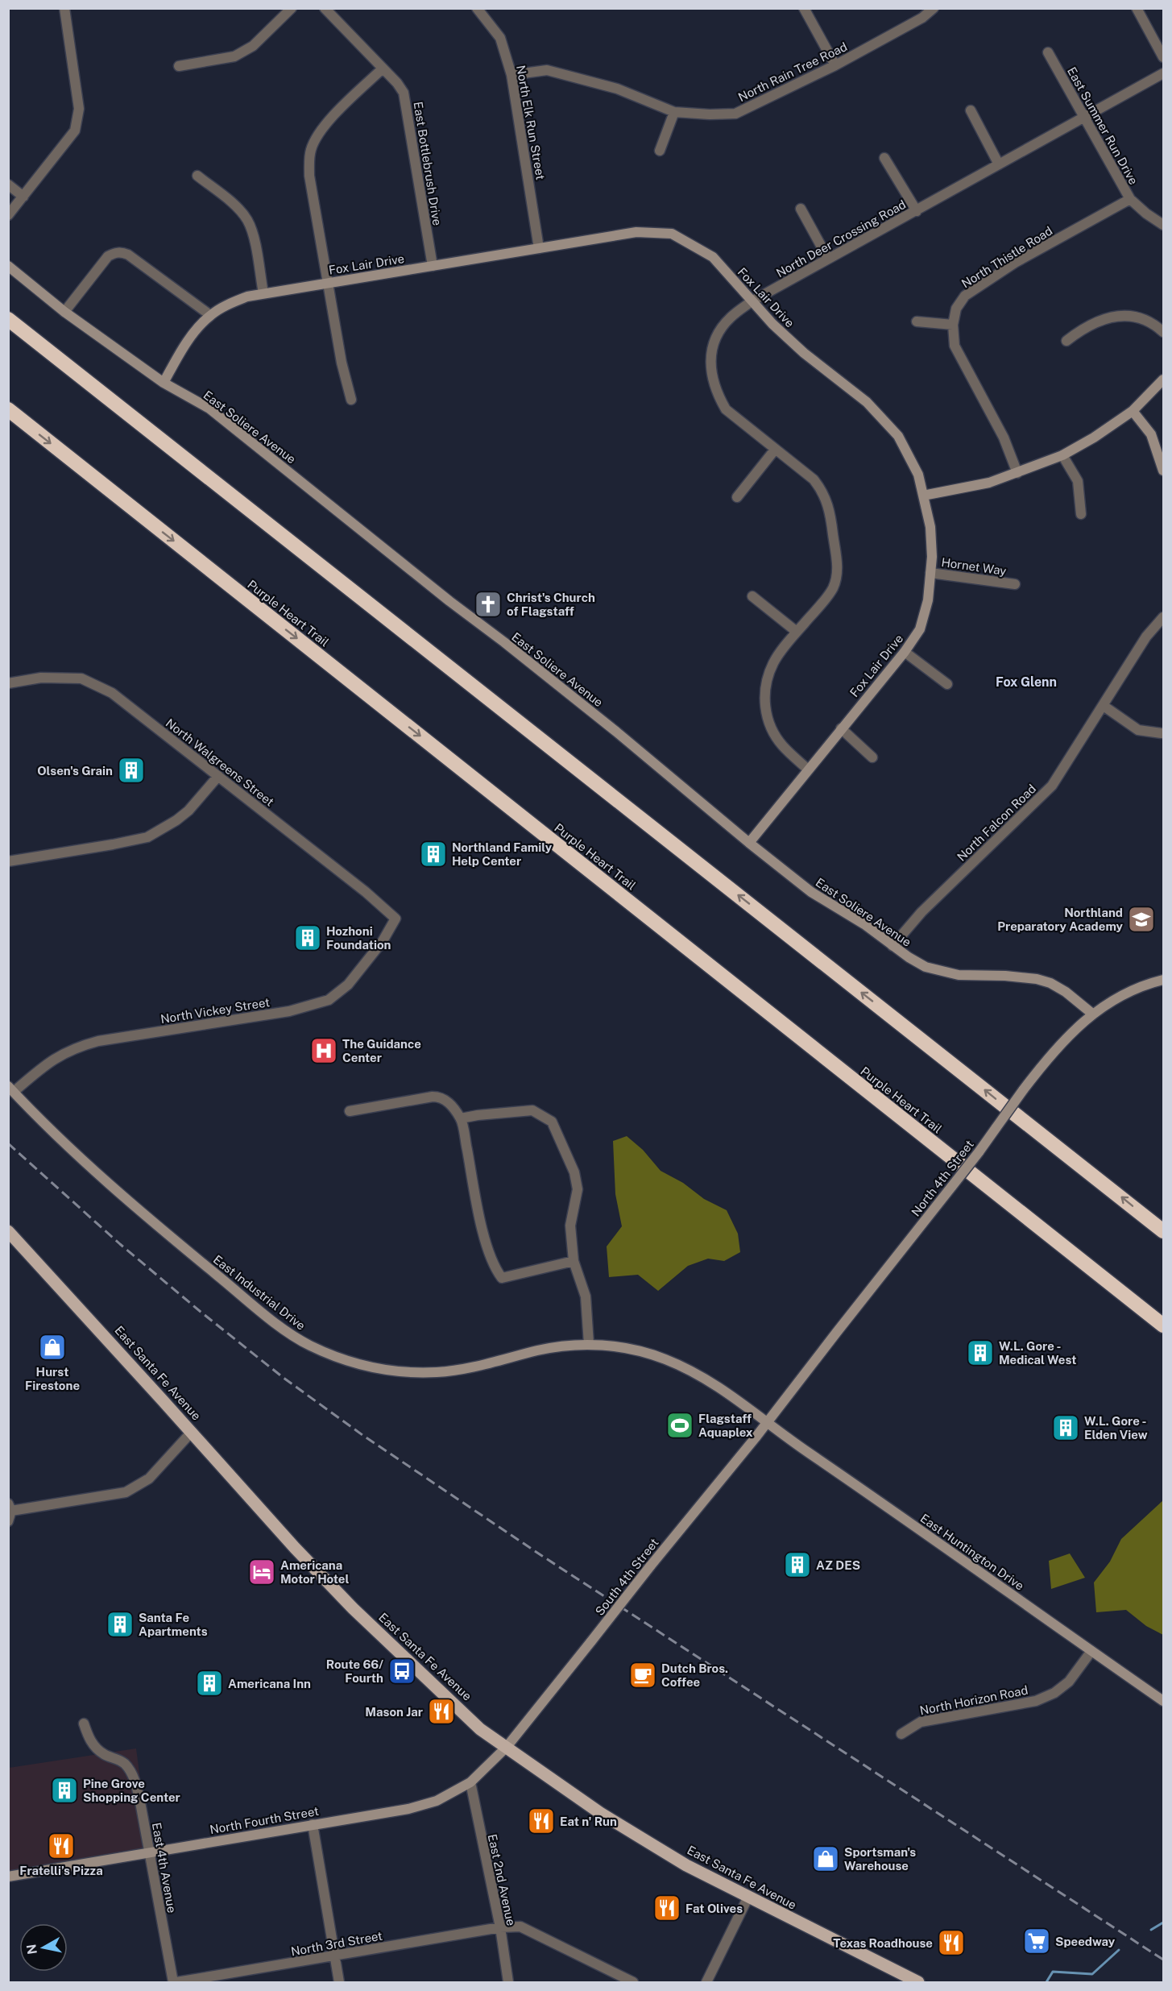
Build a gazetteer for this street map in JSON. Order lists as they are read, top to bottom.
{
  "streets": {
    "highway": ["Purple Heart Trail"],
    "main road": ["East Santa Fe Avenue"],
    "street": [
      "North Rain Tree Road",
      "North Elk Run Street",
      "East Summer Run Drive",
      "East Bottlebrush Drive",
      "North Deer Crossing Road",
      "North Thistle Road",
      "Fox Lair Drive",
      "East Soliere Avenue",
      "Hornet Way",
      "North Walgreens Street",
      "North Falcon Road",
      "North Vickey Street",
      "North 4th Street",
      "East Industrial Drive",
      "East Huntington Drive",
      "South 4th Street",
      "North Horizon Road",
      "North Fourth Street",
      "East 4th Avenue",
      "East 2nd Avenue",
      "North 3rd Street"
    ]
  },
  "crossings": [
    ["North Rain Tree Road", "North Elk Run Street"],
    ["North Elk Run Street", "Fox Lair Drive"],
    ["East Summer Run Drive", "North Deer Crossing Road"],
    ["East Summer Run Drive", "North Thistle Road"],
    ["East Bottlebrush Drive", "Fox Lair Drive"],
    ["North Deer Crossing Road", "Fox Lair Drive"],
    ["Fox Lair Drive", "East Soliere Avenue"],
    ["Fox Lair Drive", "Hornet Way"],
    ["East Soliere Avenue", "North Falcon Road"],
    ["East Soliere Avenue", "North 4th Street"],
    ["North Walgreens Street", "North Vickey Street"],
    ["North Vickey Street", "East Industrial Drive"],
    ["North 4th Street", "East Industrial Drive"],
    ["North 4th Street", "East Huntington Drive"],
    ["North 4th Street", "South 4th Street"],
    ["East Industrial Drive", "East Huntington Drive"],
    ["East Industrial Drive", "South 4th Street"],
    ["East Santa Fe Avenue", "South 4th Street"],
    ["East Santa Fe Avenue", "North Fourth Street"],
    ["East Huntington Drive", "South 4th Street"],
    ["East Huntington Drive", "North Horizon Road"],
    ["South 4th Street", "North Fourth Street"],
    ["North Fourth Street", "East 4th Avenue"],
    ["North Fourth Street", "East 2nd Avenue"],
    ["East 4th Avenue", "North 3rd Street"],
    ["East 2nd Avenue", "North 3rd Street"]
  ],
  "districts": ["Fox Glenn"],
  "places": {
    "church": ["Christ's Church of Flagstaff"],
    "building": [
      "Olsen's Grain",
      "Northland Family Help Center",
      "Hozhoni Foundation",
      "W.L. Gore - Medical West",
      "W.L. Gore - Elden View",
      "AZ DES",
      "Santa Fe Apartments",
      "Americana Inn",
      "Pine Grove Shopping Center"
    ],
    "school or university": ["Northland Preparatory Academy"],
    "hospital": ["The Guidance Center"],
    "shop": ["Hurst Firestone", "Sportsman's Warehouse"],
    "sports": ["Flagstaff Aquaplex"],
    "hotel": ["Americana Motor Hotel"],
    "bus stop": ["Route 66/ Fourth"],
    "cafe": ["Dutch Bros. Coffee"],
    "restaurant": [
      "Mason Jar",
      "Eat n' Run",
      "Fratelli’s Pizza",
      "Fat Olives",
      "Texas Roadhouse"
    ],
    "supermarket": ["Speedway"]
  },
  "north": "left"
}
